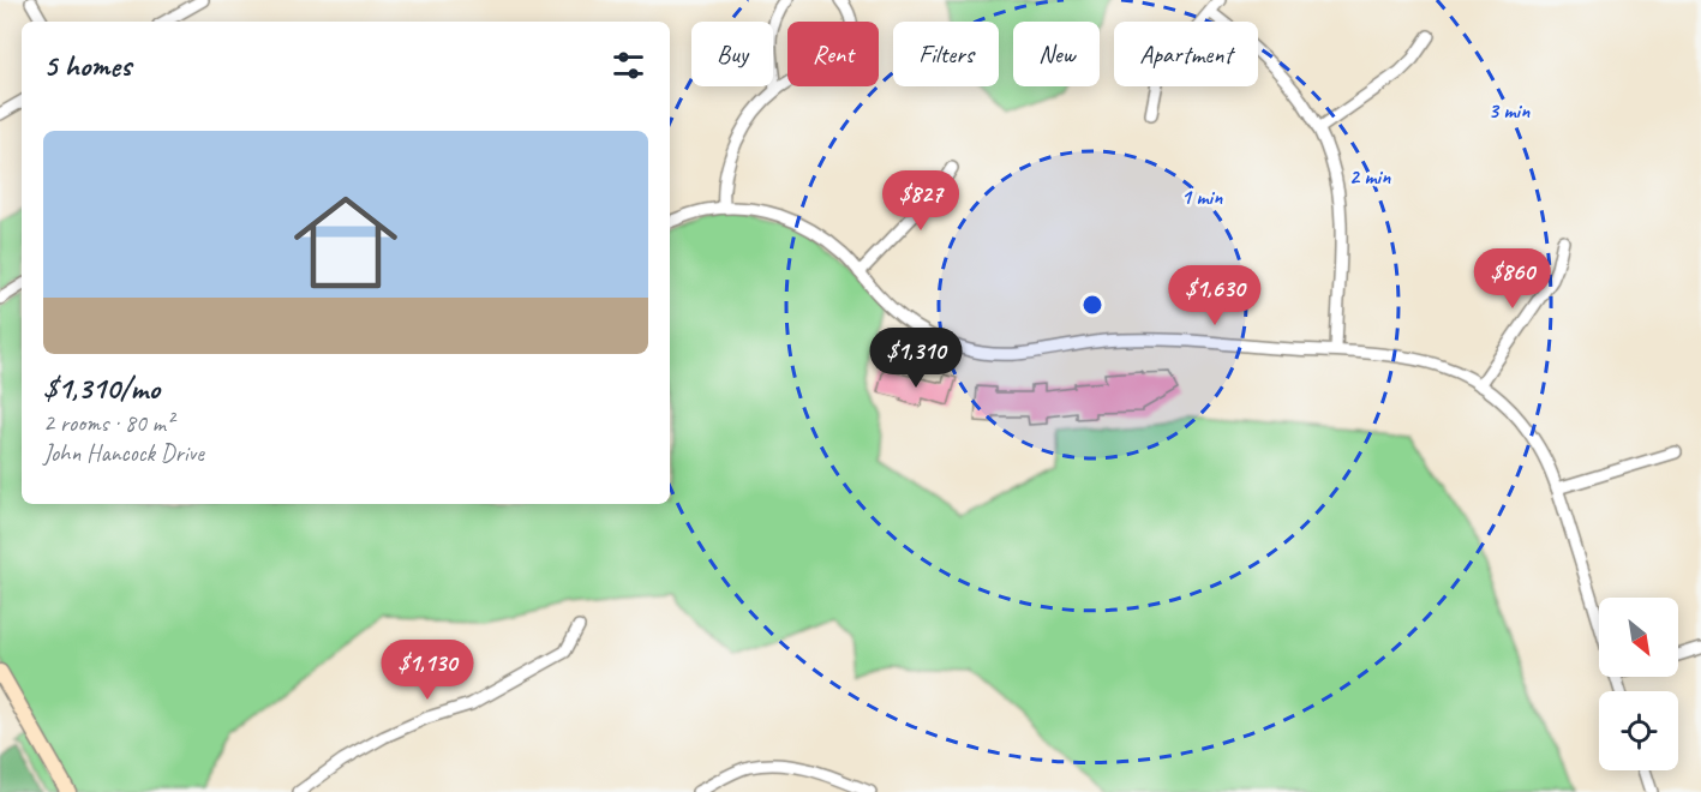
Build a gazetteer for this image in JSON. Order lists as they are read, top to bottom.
{
  "north": "bottom right",
  "page": {
    "chip": [
      "Buy",
      "Rent",
      "Filters",
      "New",
      "Apartment"
    ],
    "heading": "5 homes",
    "list": [
      {
        "name": "$1,310/mo",
        "note": "2 rooms · 80 m² · John Hancock Drive"
      }
    ],
    "price": [
      "$827",
      "$860",
      "$1,630",
      "$1,310",
      "$1,130"
    ]
  },
  "rings": ["3 min", "2 min", "1 min"]
}
